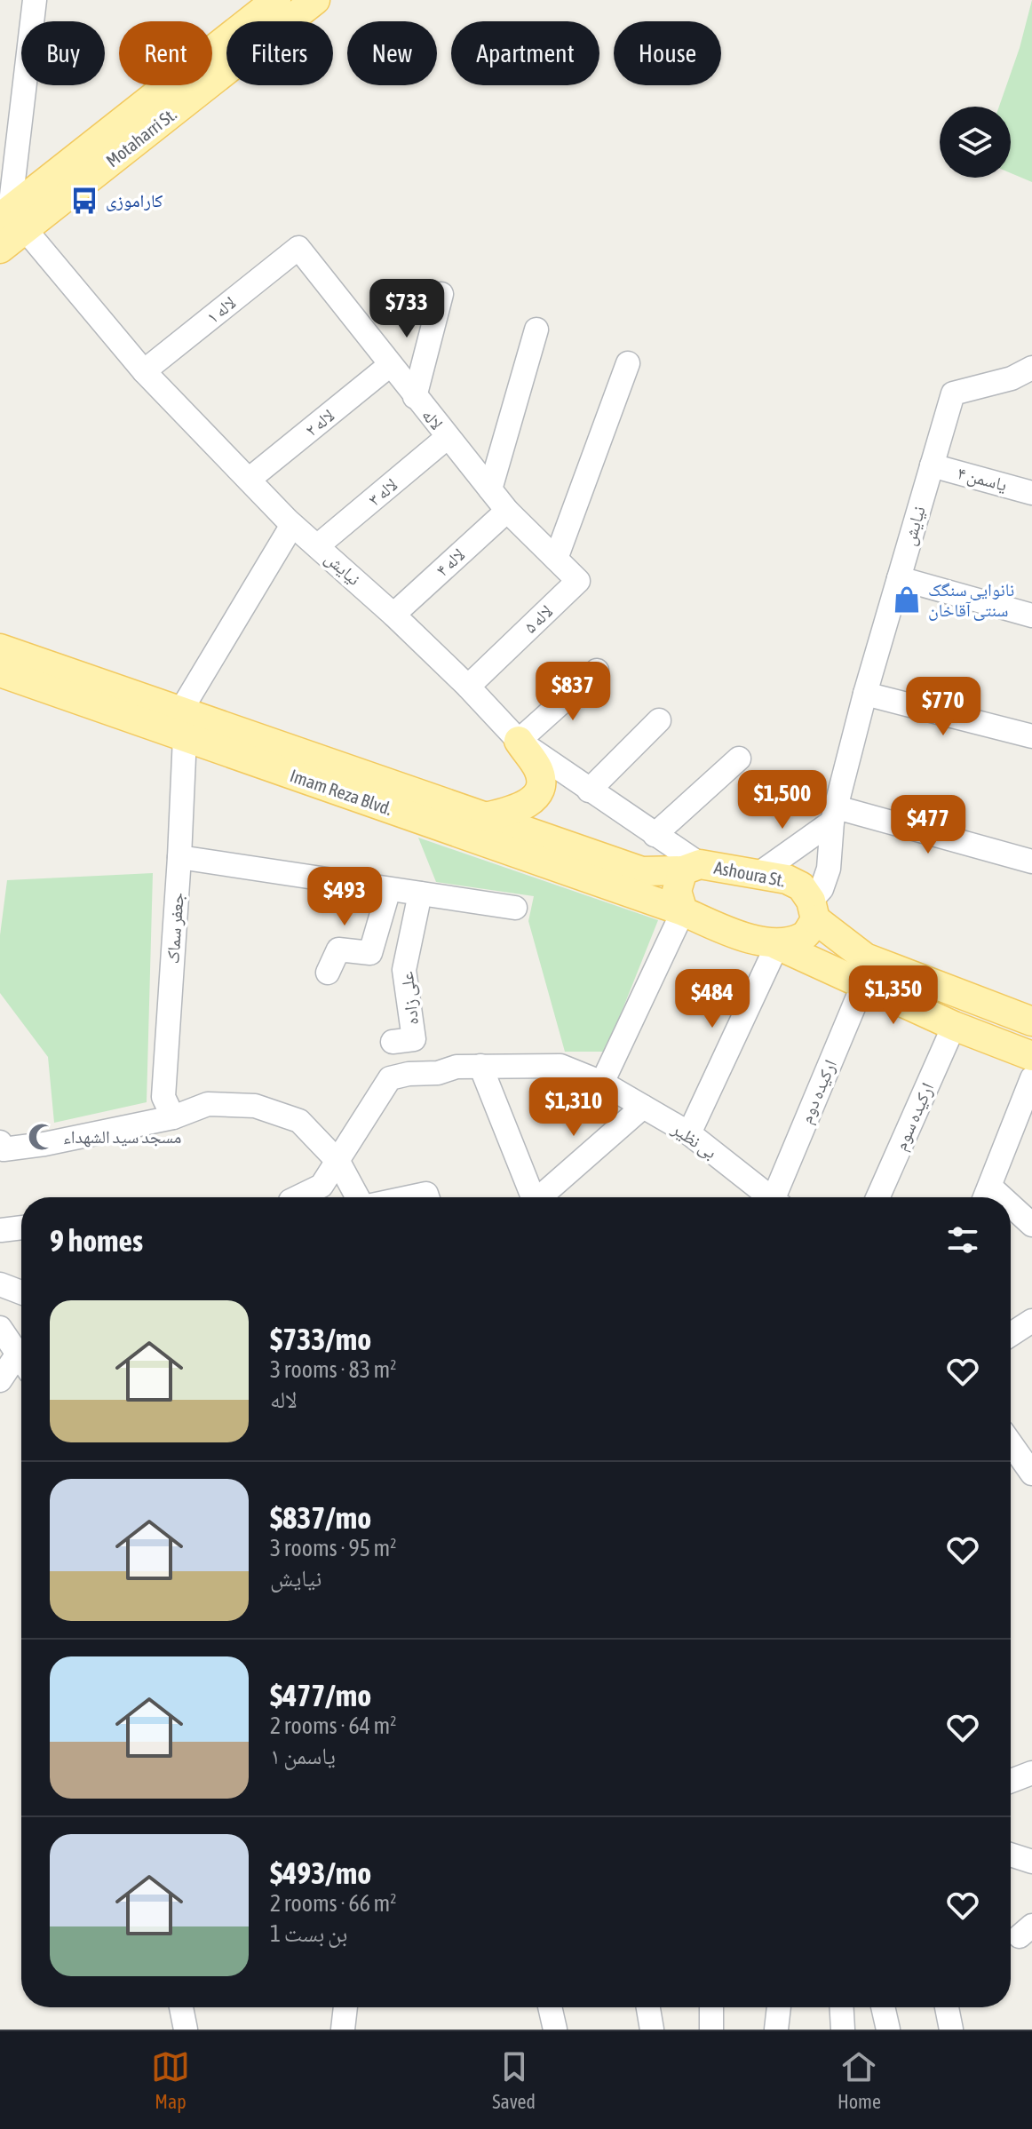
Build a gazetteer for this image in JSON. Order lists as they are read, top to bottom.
{
  "streets": {
    "main road": ["Motaharri St.", "Imam Reza Blvd.", "Ashoura St."],
    "street": [
      "لاله ۱",
      "لاله",
      "لاله ۲",
      "یاسمن ۴",
      "لاله ۳",
      "نیایش",
      "لاله ۴",
      "لاله ۵",
      "جعفر سماک",
      "علی زاده",
      "ارکیده دوم",
      "ارکیده سوم",
      "بی نظیر"
    ]
  },
  "crossings": [
    ["Motaharri St.", "نیایش"],
    ["لاله ۱", "لاله"],
    ["لاله ۱", "نیایش"],
    ["لاله", "لاله ۲"],
    ["لاله", "لاله ۳"],
    ["لاله", "لاله ۴"],
    ["لاله", "لاله ۵"],
    ["لاله ۲", "نیایش"],
    ["یاسمن ۴", "نیایش"],
    ["لاله ۳", "نیایش"],
    ["نیایش", "لاله ۴"],
    ["نیایش", "لاله ۵"],
    ["نیایش", "Imam Reza Blvd."],
    ["نیایش", "Ashoura St."],
    ["Imam Reza Blvd.", "Ashoura St."],
    ["Imam Reza Blvd.", "جعفر سماک"]
  ],
  "places": {
    "bus stop": ["کاراموزی"],
    "shop": ["نانوایی سنگک سنتی آقاخان"],
    "mosque": ["مسجد سید الشهداء"]
  },
  "page": {
    "chip": [
      "Buy",
      "Rent",
      "Filters",
      "New",
      "Apartment",
      "House"
    ],
    "price": [
      "$733",
      "$837",
      "$770",
      "$1,500",
      "$477",
      "$493",
      "$1,350",
      "$484",
      "$1,310"
    ],
    "heading": "9 homes",
    "list": [
      {
        "name": "$733/mo",
        "note": "3 rooms · 83 m² · لاله"
      },
      {
        "name": "$837/mo",
        "note": "3 rooms · 95 m² · نیایش"
      },
      {
        "name": "$477/mo",
        "note": "2 rooms · 64 m² · یاسمن ۱"
      },
      {
        "name": "$493/mo",
        "note": "2 rooms · 66 m² · بن بست 1"
      }
    ],
    "tabs": ["Map", "Saved", "Home"]
  }
}
